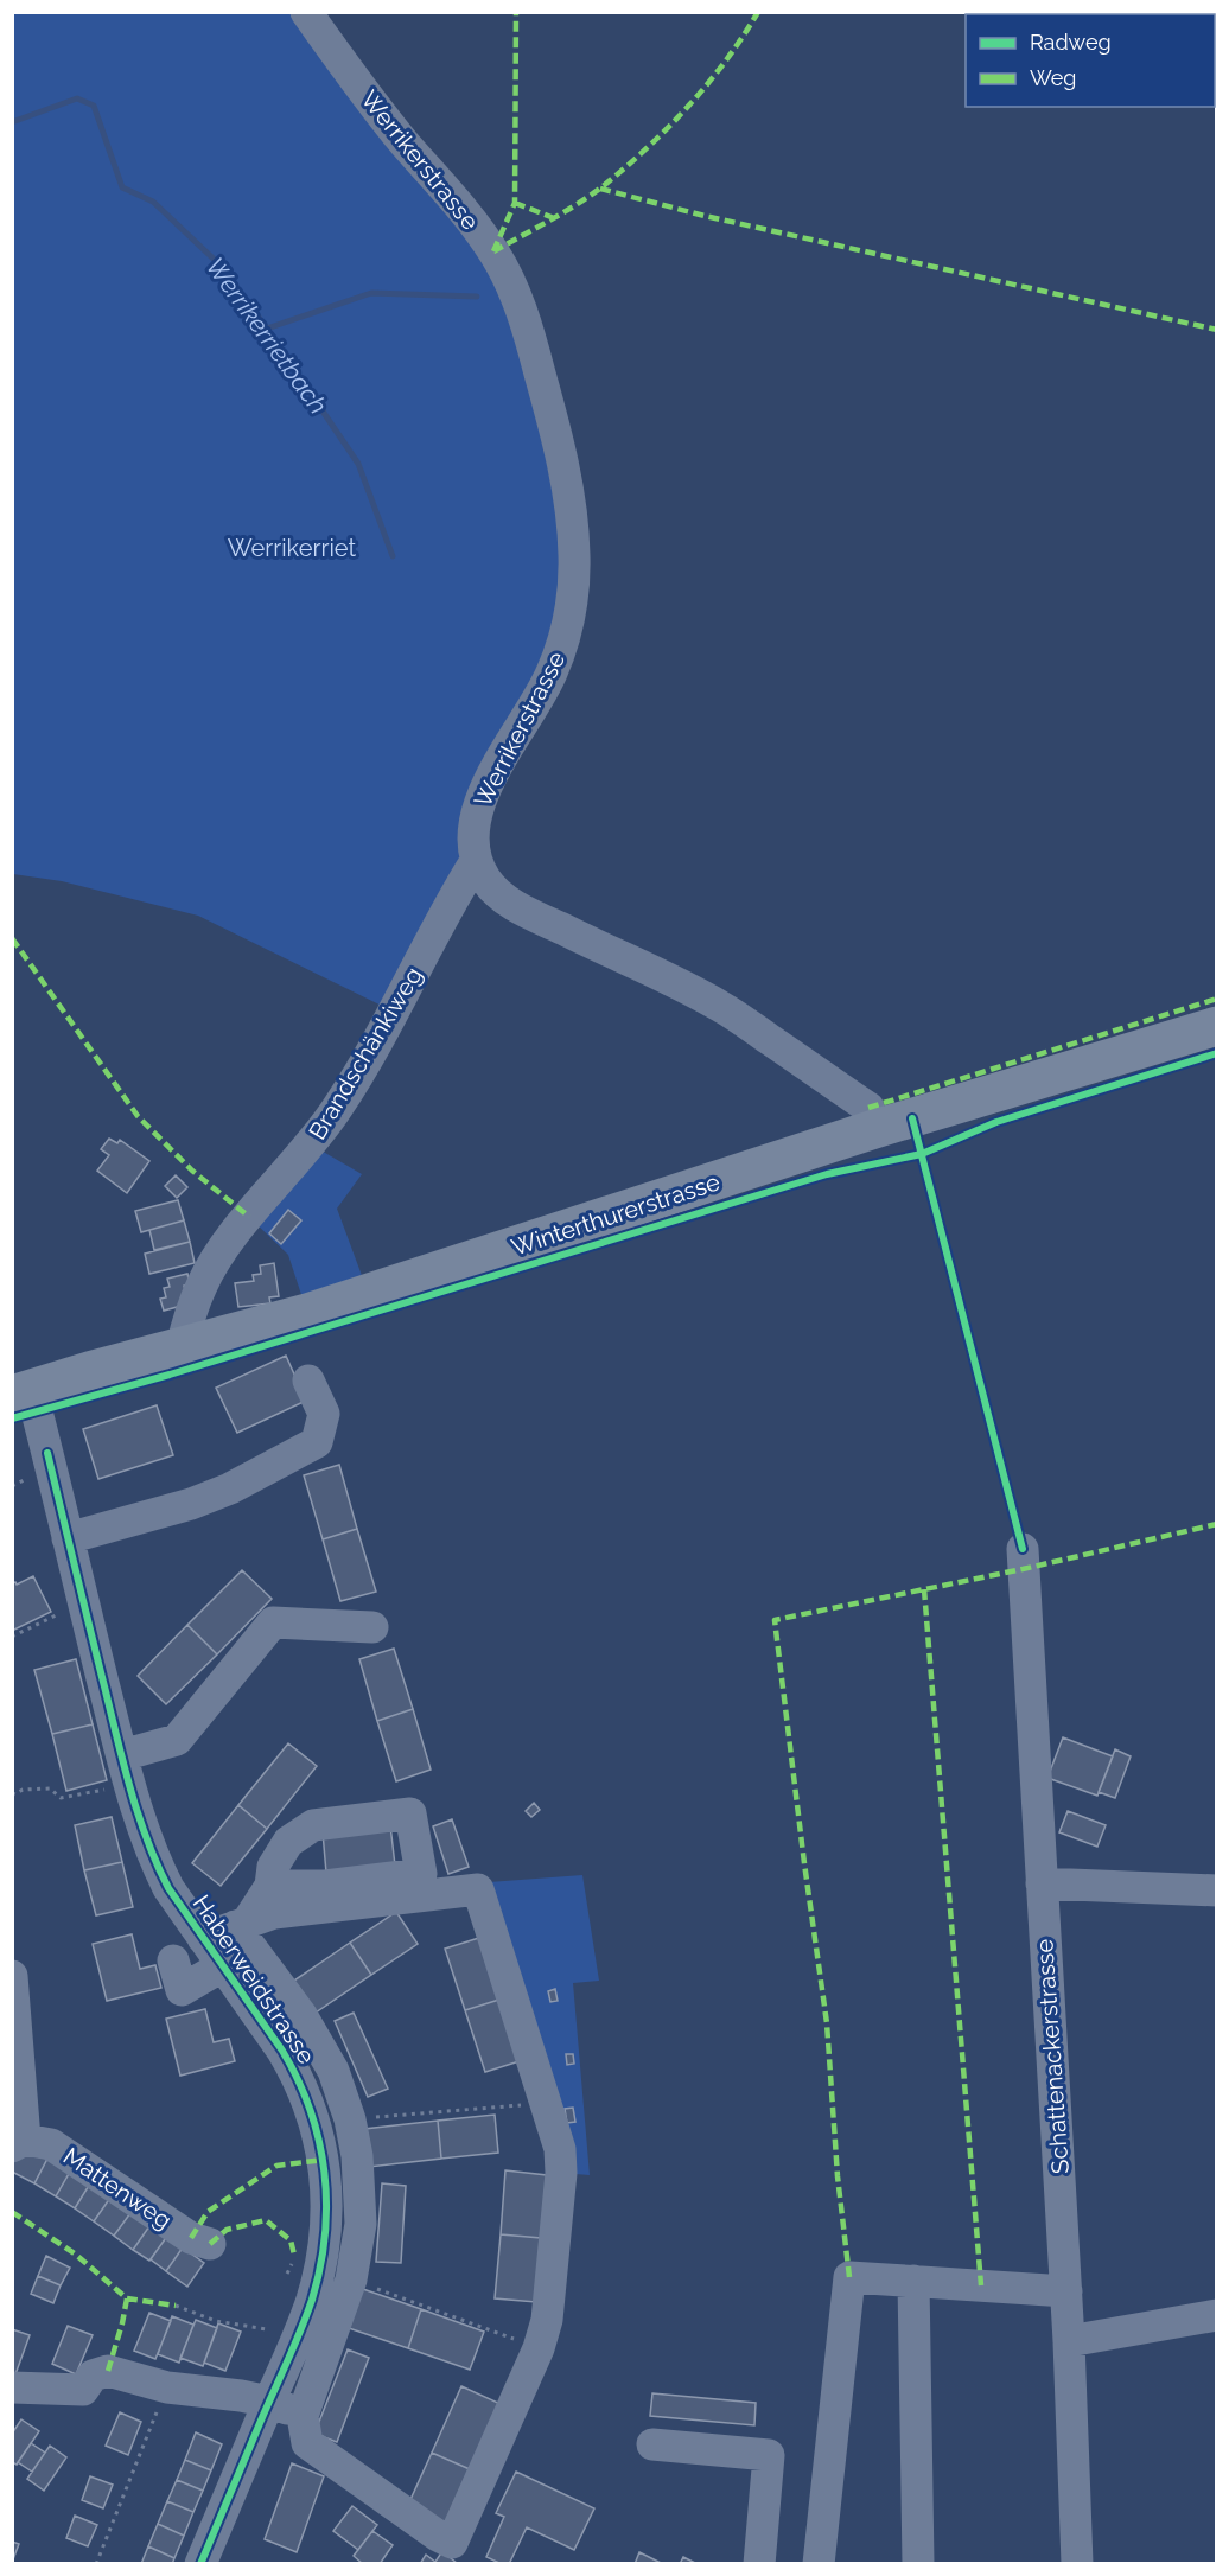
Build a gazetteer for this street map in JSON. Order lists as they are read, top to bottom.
{
  "streets": {
    "main road": ["Winterthurerstrasse"],
    "street": [
      "Werrikerstrasse",
      "Brandschänkiweg",
      "Haberweidstrasse",
      "Schattenackerstrasse",
      "Mattenweg"
    ]
  },
  "crossings": [
    ["Werrikerstrasse", "Brandschänkiweg"],
    ["Werrikerstrasse", "Winterthurerstrasse"],
    ["Brandschänkiweg", "Winterthurerstrasse"],
    ["Winterthurerstrasse", "Haberweidstrasse"]
  ],
  "water": ["Werrikerrietbach"],
  "parks": ["Werrikerriet"],
  "legend": ["Radweg", "Weg"]
}
